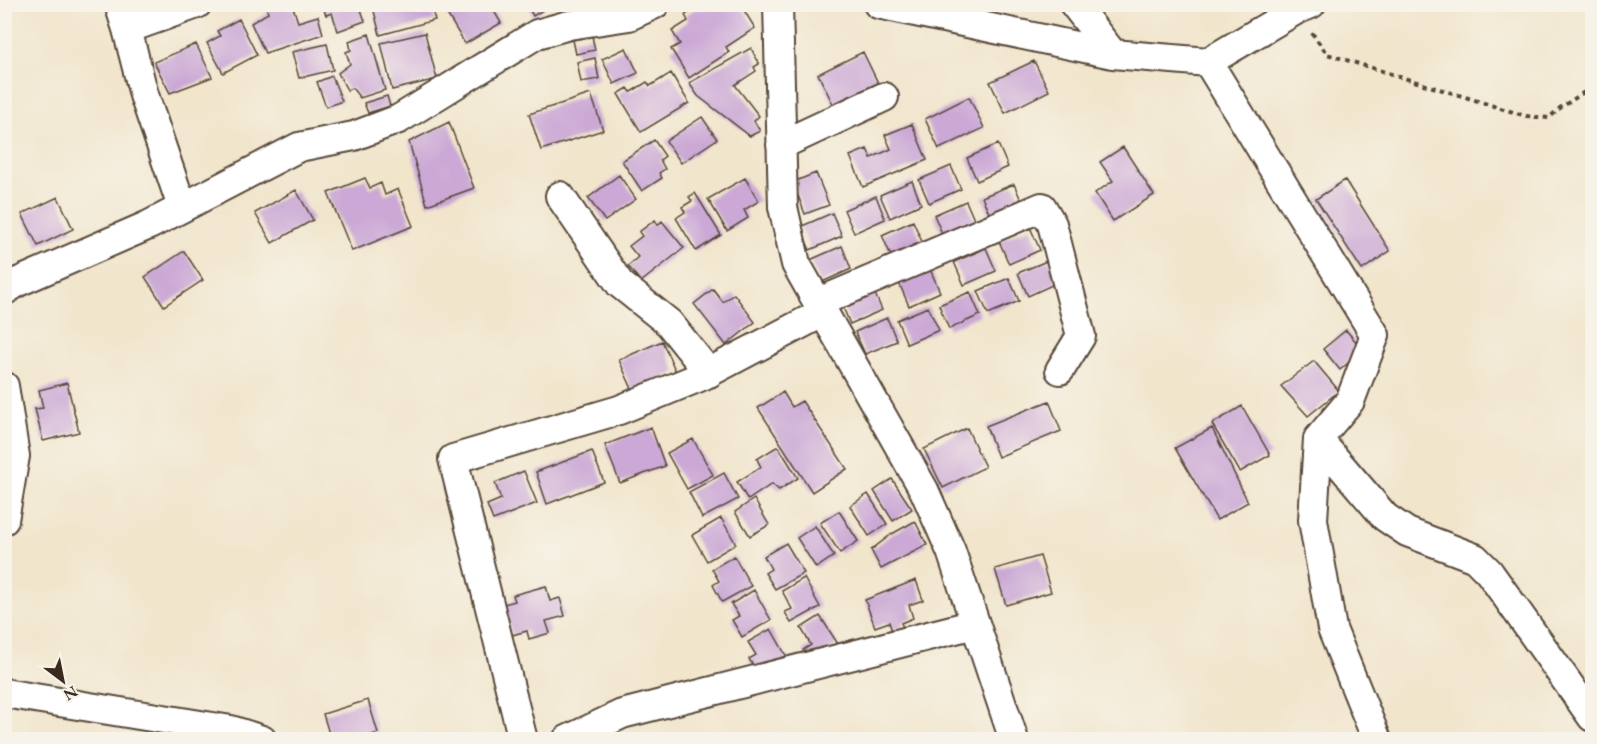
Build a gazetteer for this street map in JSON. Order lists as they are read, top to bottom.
{
  "north": "bottom right"
}
